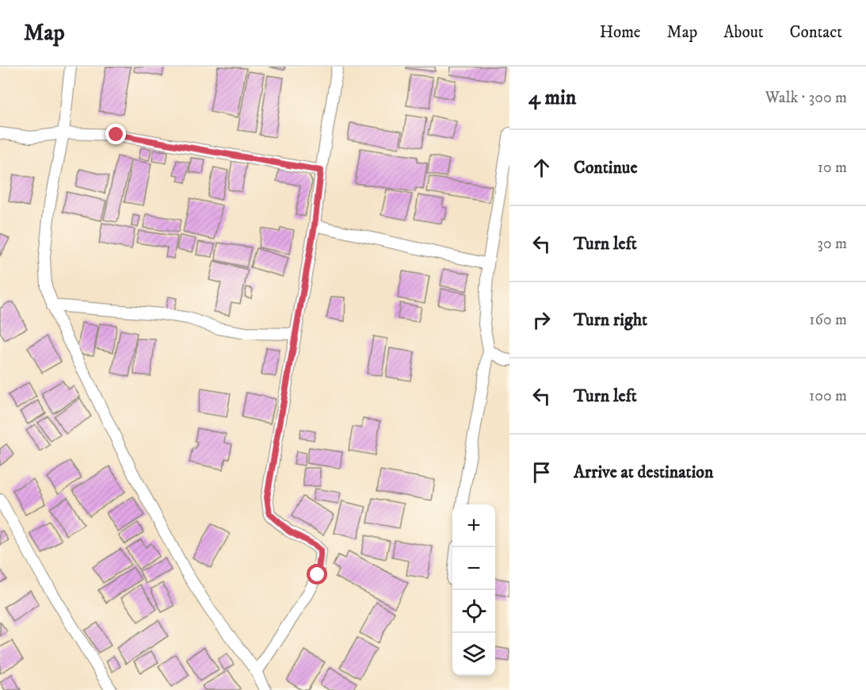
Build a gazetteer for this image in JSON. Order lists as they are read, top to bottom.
{
  "page": {
    "header": "Map",
    "nav": [
      "Home",
      "Map",
      "About",
      "Contact"
    ],
    "heading": ["4 min", "Walk · 300 m"],
    "list": [
      ["Continue", "10 m"],
      ["Turn left", "30 m"],
      ["Turn right", "160 m"],
      ["Turn left", "100 m"],
      "Arrive at destination"
    ],
    "map_buttons": ["+", "−"]
  }
}
